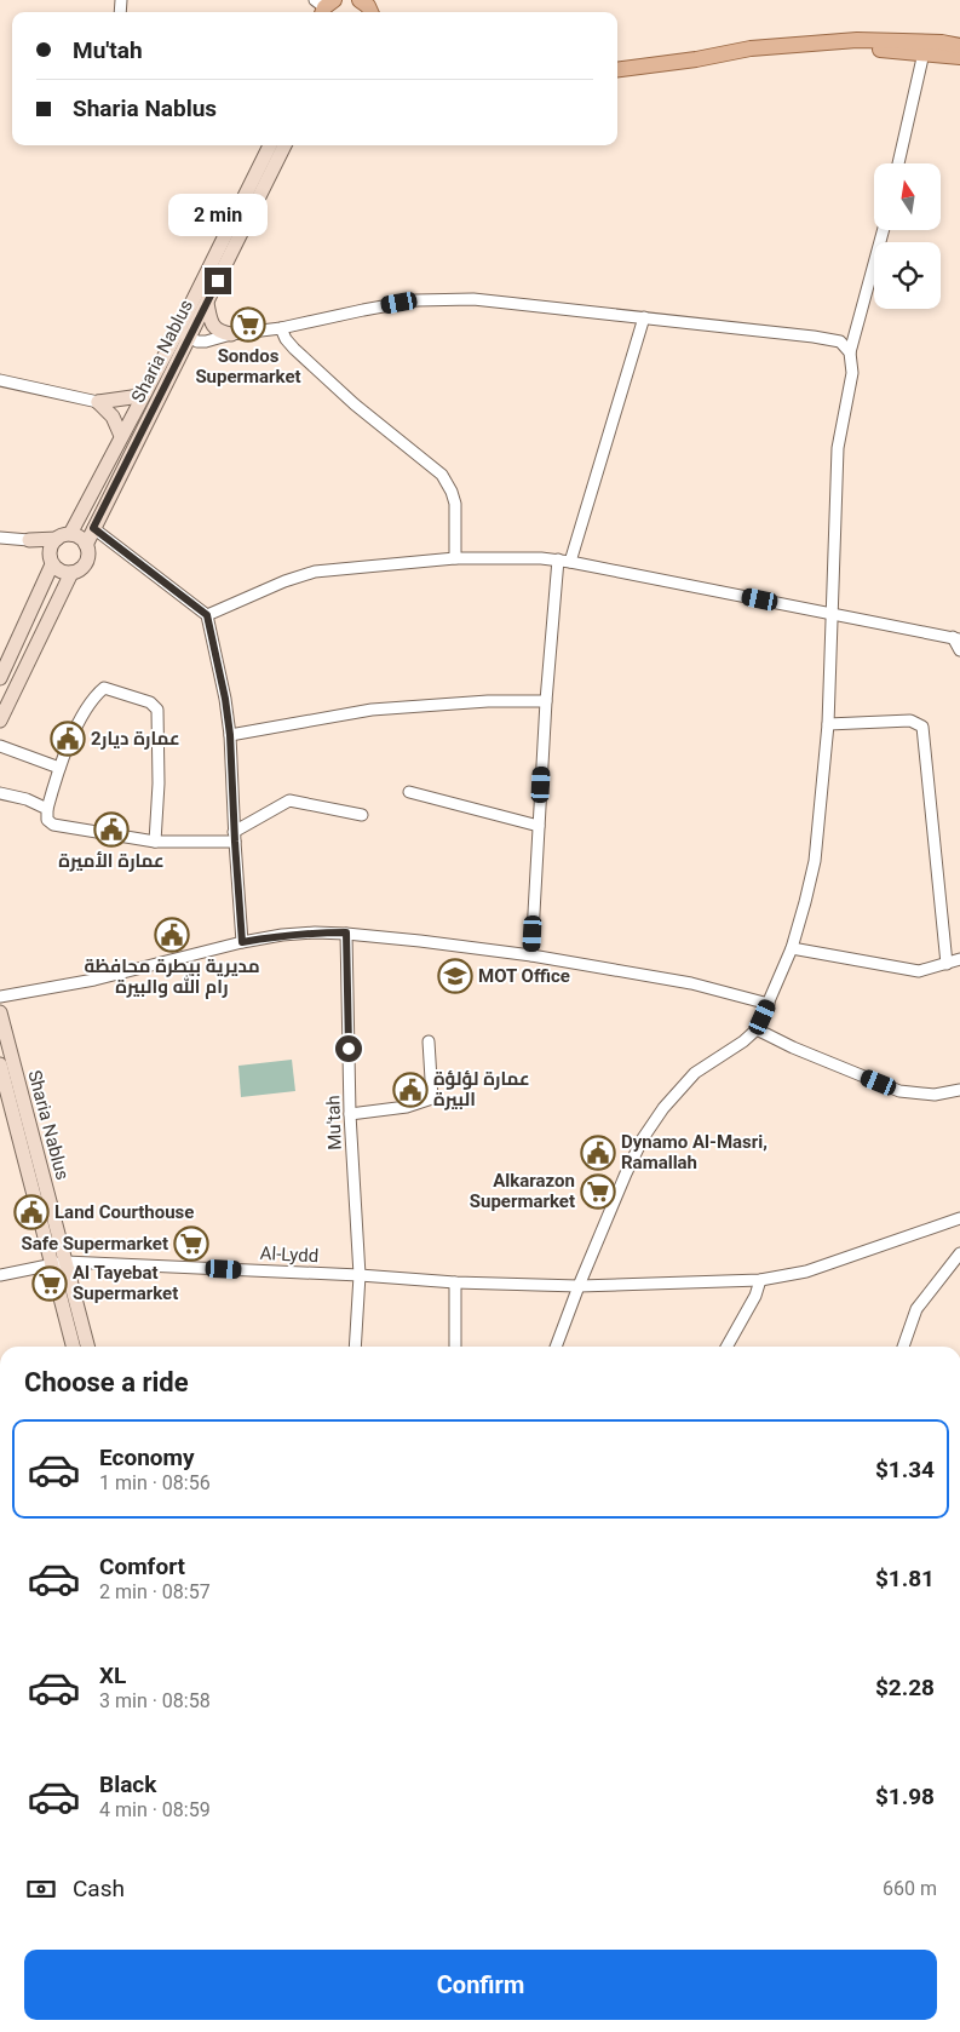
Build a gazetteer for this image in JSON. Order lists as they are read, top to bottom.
{
  "streets": {
    "main road": ["Sharia Nablus"],
    "street": ["Mu'tah", "Al-Lydd"]
  },
  "crossings": [
    ["Sharia Nablus", "Al-Lydd"],
    ["Mu'tah", "Al-Lydd"]
  ],
  "places": {
    "supermarket": [
      "Sondos Supermarket",
      "Alkarazon Supermarket",
      "Safe Supermarket",
      "Al Tayebat Supermarket"
    ],
    "public building": [
      "عمارة ديار2",
      "عمارة الأميرة",
      "مديرية بيطرة محافظة رام الله والبيرة",
      "عمارة لؤلؤة البيرة",
      "Dynamo Al-Masri, Ramallah",
      "Land Courthouse"
    ],
    "school or university": ["MOT Office"]
  },
  "north": "top",
  "page": {
    "banner": ["Mu'tah", "Sharia Nablus"],
    "bubble": "2 min",
    "heading": "Choose a ride",
    "list": [
      {
        "name": "Economy",
        "note": "1 min · 08:56",
        "value": "$1.34"
      },
      {
        "name": "Comfort",
        "note": "2 min · 08:57",
        "value": "$1.81"
      },
      {
        "name": "XL",
        "note": "3 min · 08:58",
        "value": "$2.28"
      },
      {
        "name": "Black",
        "note": "4 min · 08:59",
        "value": "$1.98"
      }
    ],
    "pay": ["Cash", "660 m"],
    "buttons": "Confirm"
  }
}
